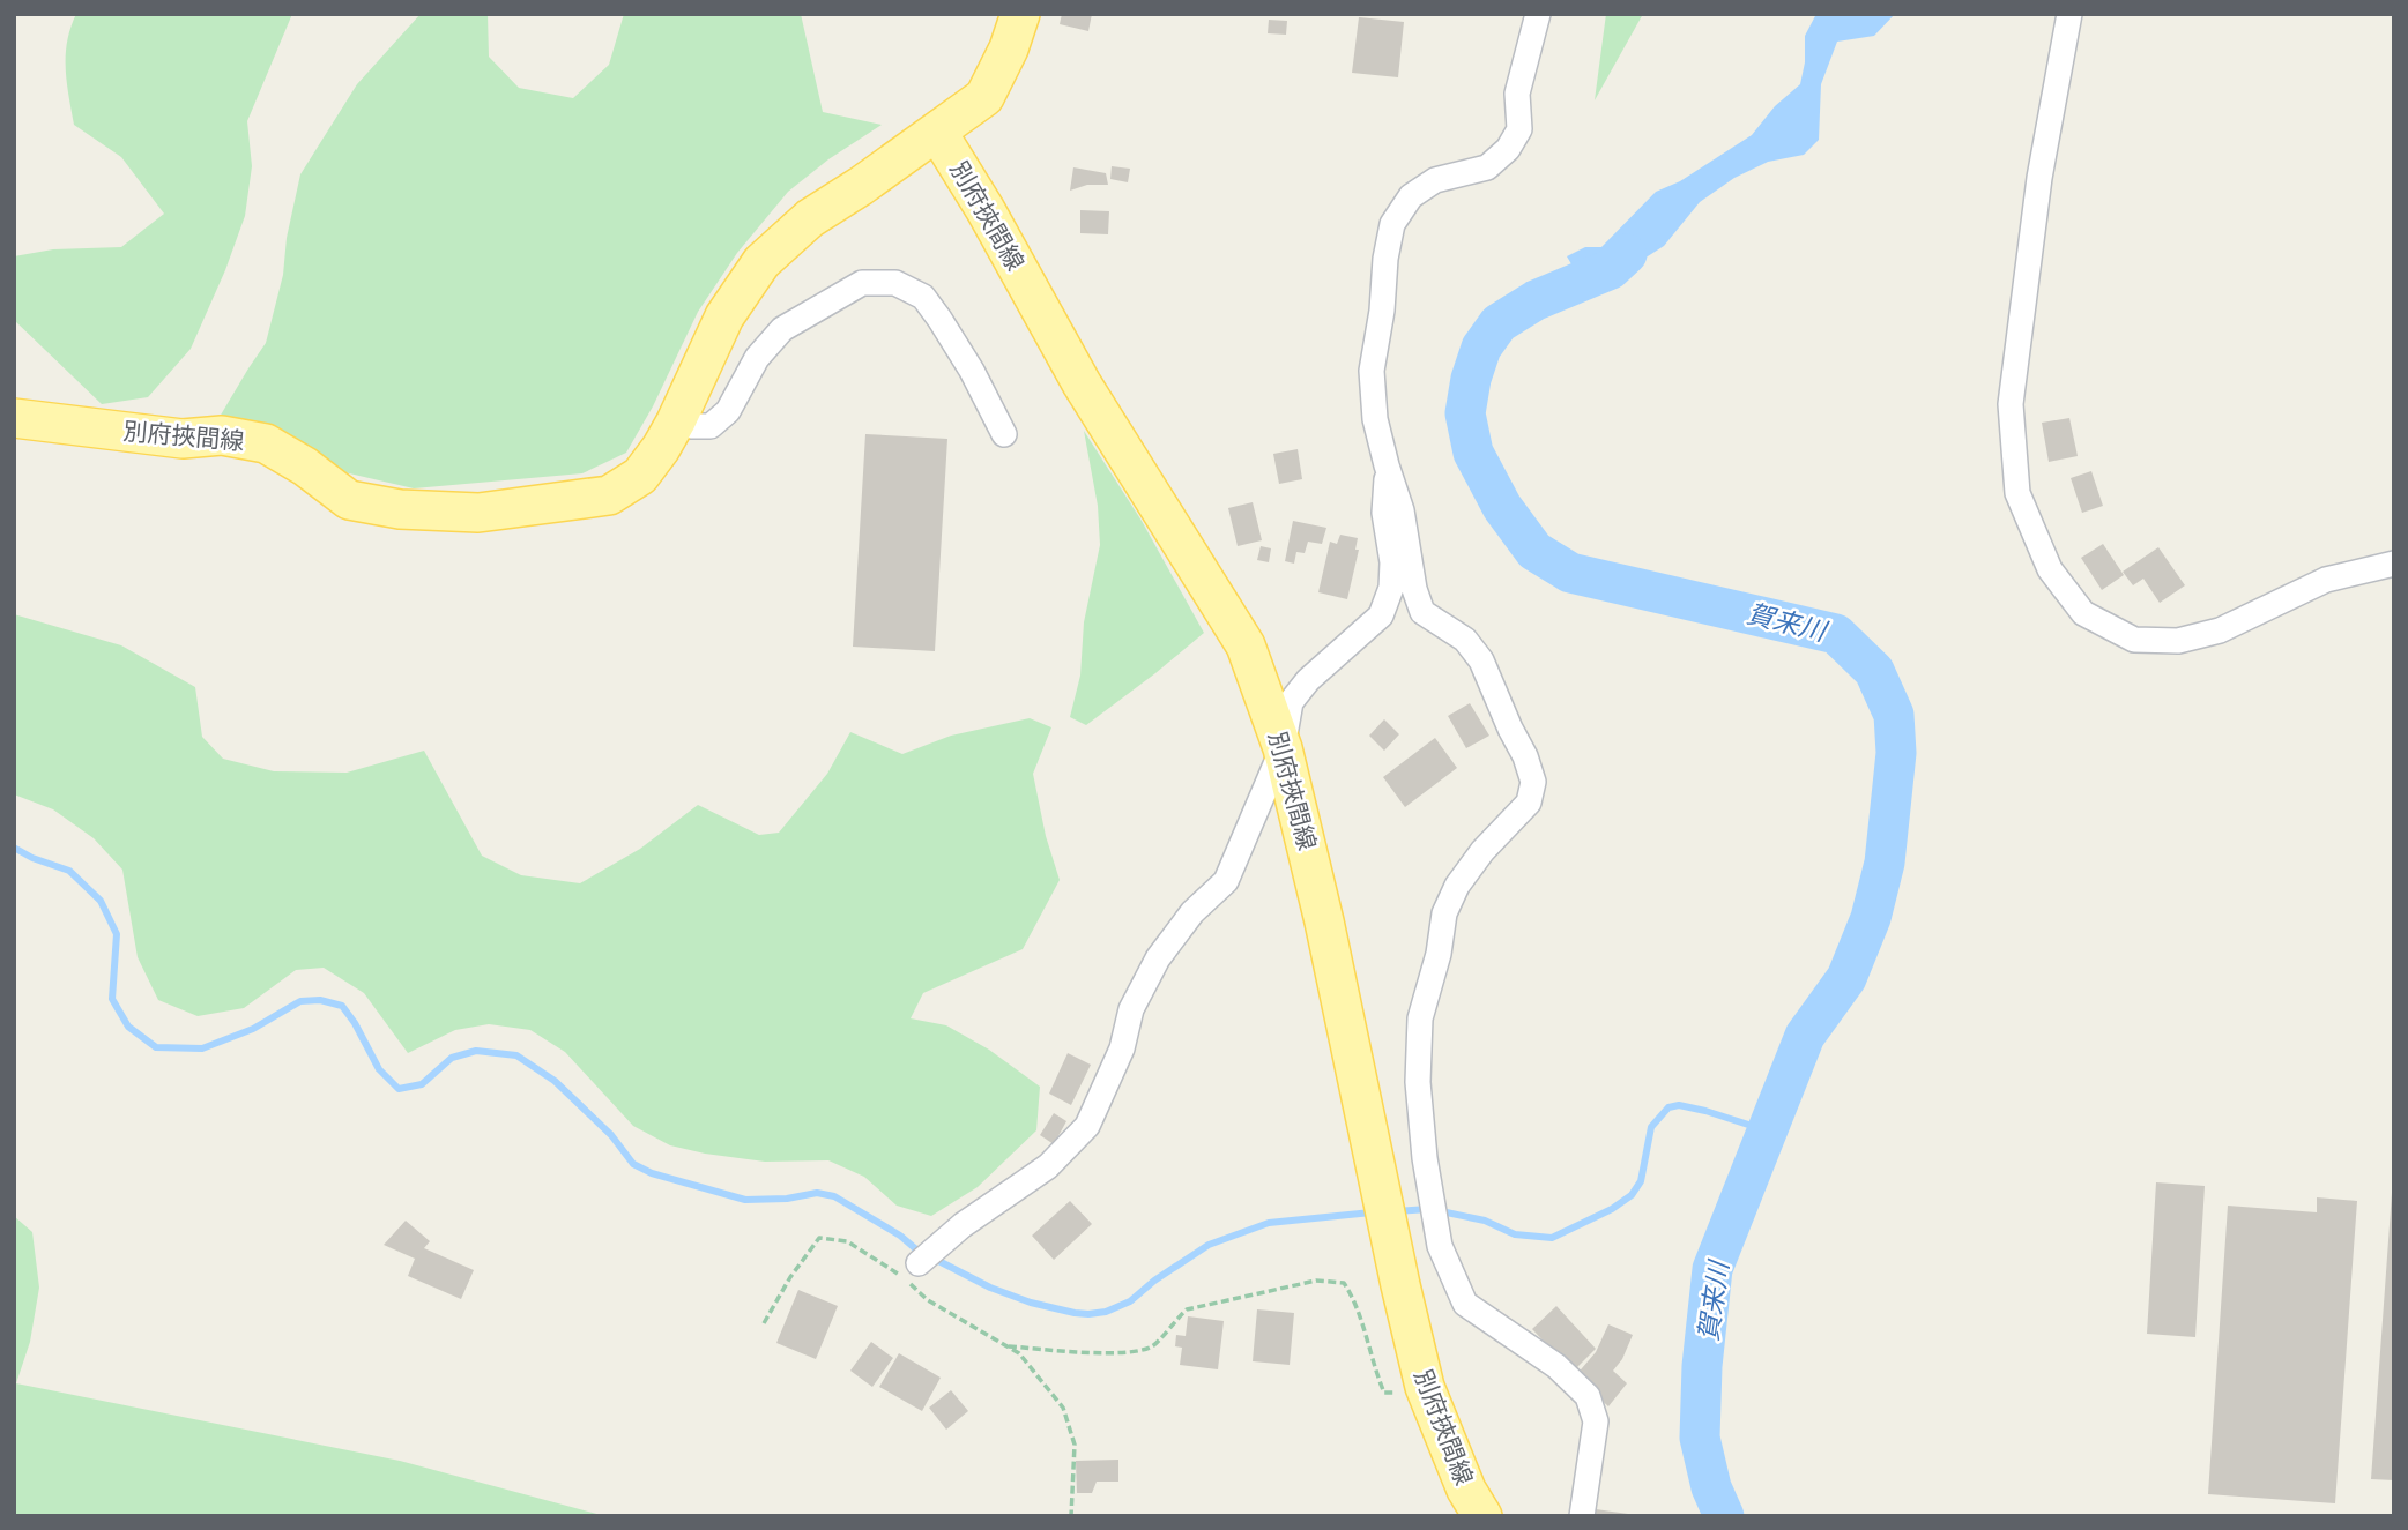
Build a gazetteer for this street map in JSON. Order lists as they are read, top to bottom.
{
  "streets": {
    "main road": ["別府挾間線"]
  },
  "water": ["賀来川"]
}
